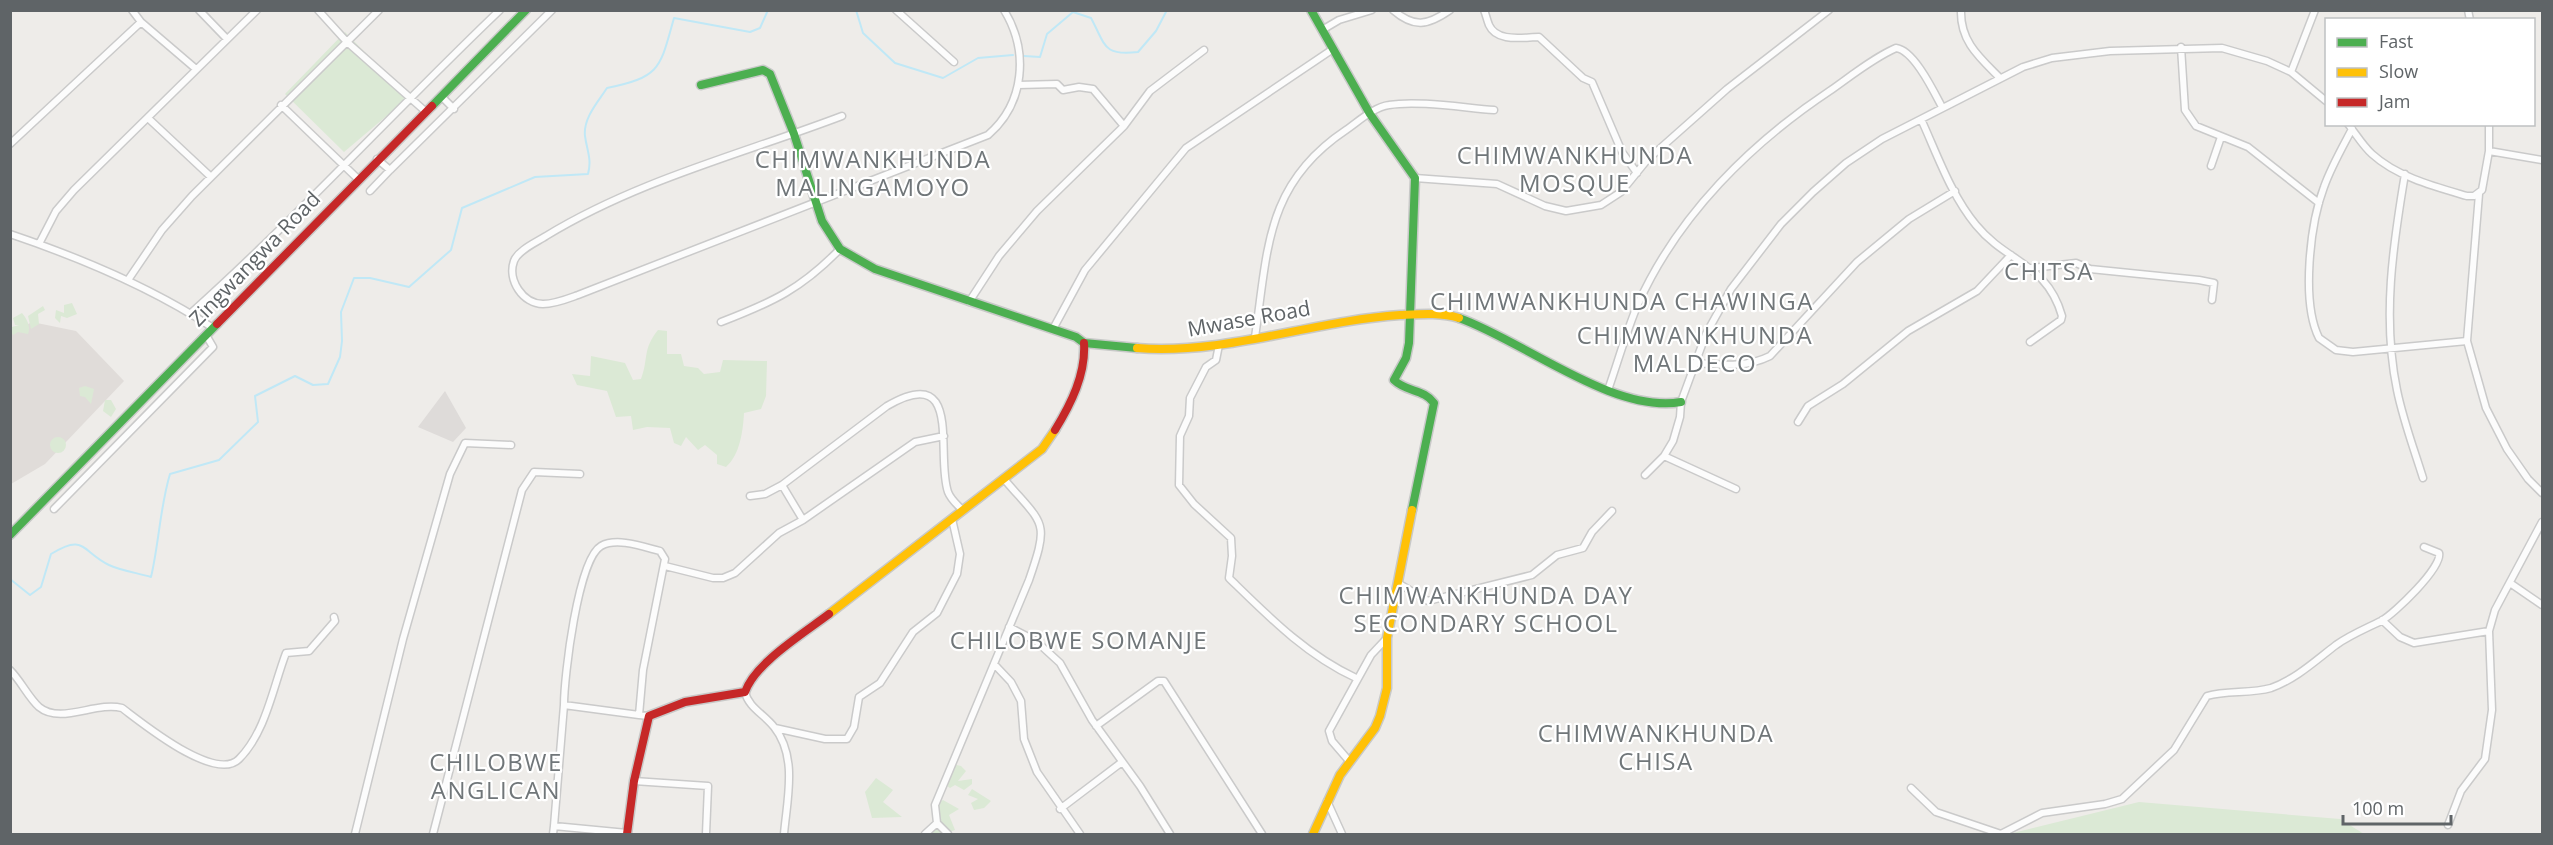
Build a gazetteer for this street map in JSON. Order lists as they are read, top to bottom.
{
  "streets": {
    "street": ["Zingwangwa Road", "Mwase Road"]
  },
  "districts": [
    "CHIMWANKHUNDA MOSQUE",
    "CHIMWANKHUNDA MALINGAMOYO",
    "CHITSA",
    "CHIMWANKHUNDA CHAWINGA",
    "CHIMWANKHUNDA MALDECO",
    "CHIMWANKHUNDA DAY SECONDARY SCHOOL",
    "CHILOBWE SOMANJE",
    "CHIMWANKHUNDA CHISA",
    "CHILOBWE ANGLICAN"
  ],
  "legend": ["Fast", "Slow", "Jam"],
  "scale_bar": "100 m"
}
